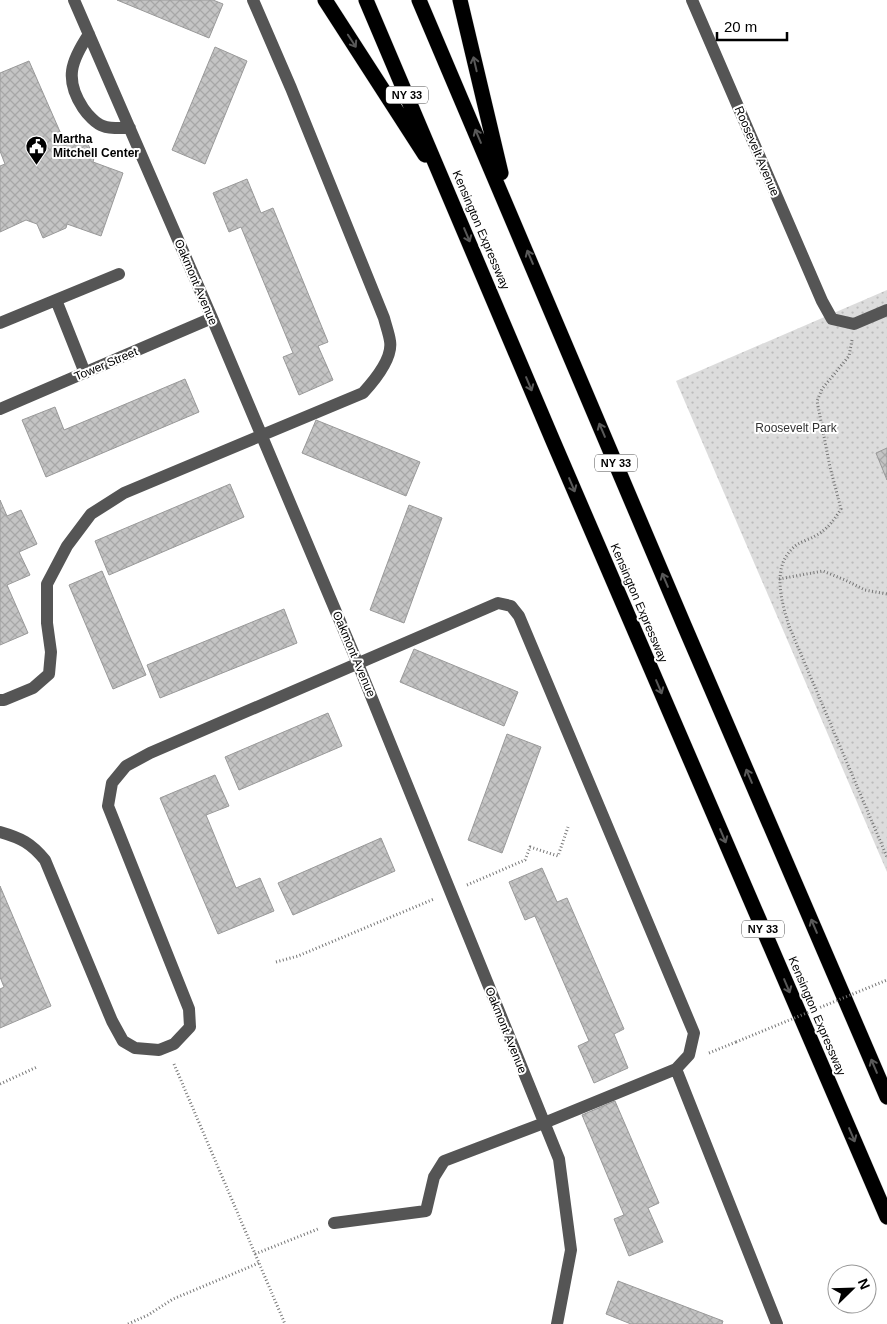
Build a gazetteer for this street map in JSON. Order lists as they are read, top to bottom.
{
  "streets": {
    "highway": ["NY 33", "Kensington Expressway"],
    "street": ["Roosevelt Avenue", "Oakmont Avenue", "Tower Street"]
  },
  "crossings": [
    ["Oakmont Avenue", "Tower Street"]
  ],
  "parks": ["Roosevelt Park"],
  "places": {
    "public building": ["Martha Mitchell Center"]
  },
  "scale_bar": "20 m",
  "north": "top right"
}
